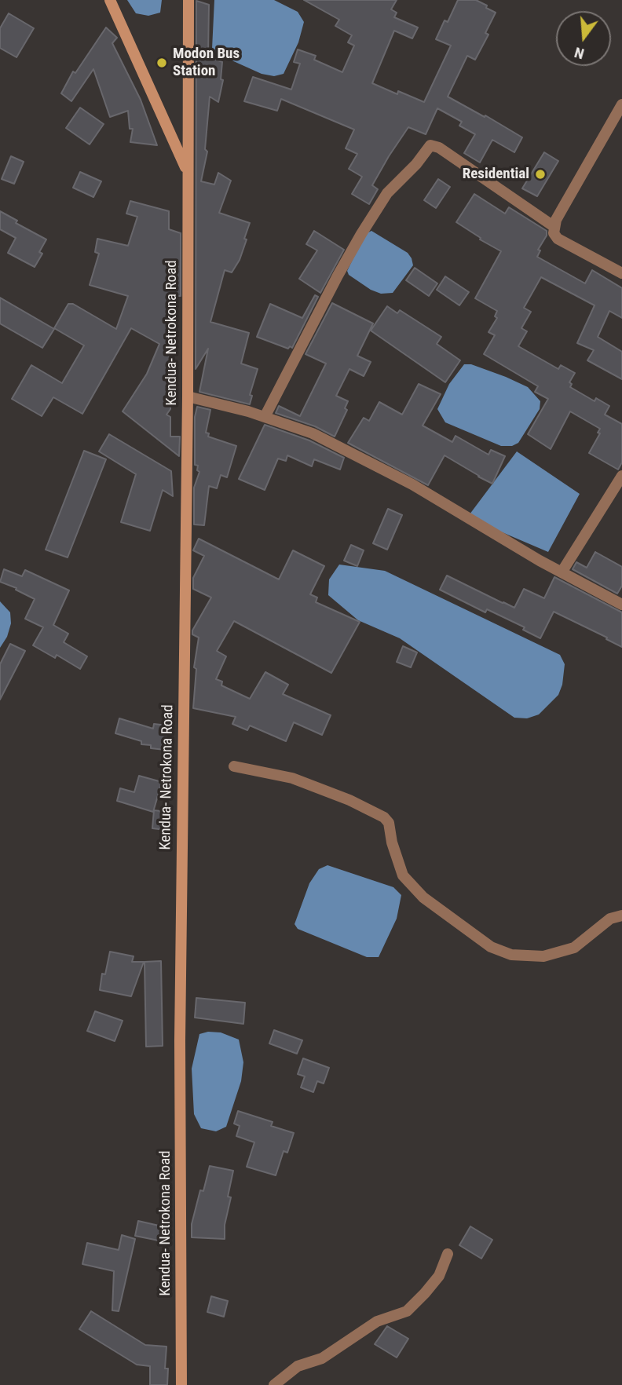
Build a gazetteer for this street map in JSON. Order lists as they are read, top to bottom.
{
  "streets": {
    "main road": ["Kendua- Netrokona Road"]
  },
  "places": ["Modon Bus Station", "Residential"],
  "north": "bottom"
}
